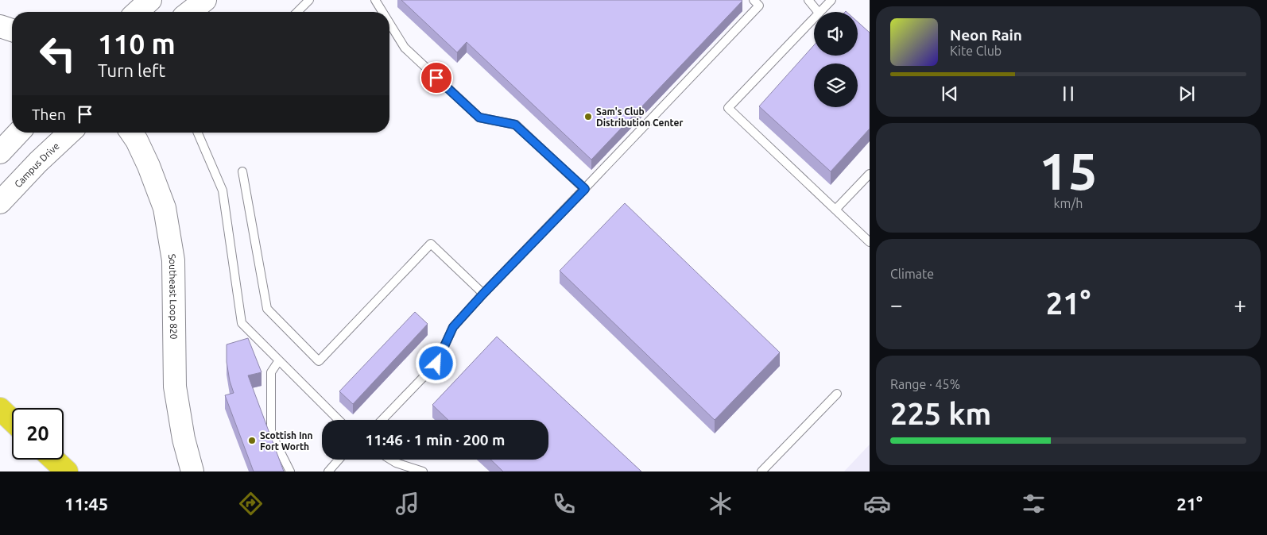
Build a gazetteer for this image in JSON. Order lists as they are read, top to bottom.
{
  "streets": {
    "main road": ["Campus Drive", "Southeast Loop 820"]
  },
  "places": ["Sam's Club Distribution Center", "Scottish Inn Fort Worth"],
  "page": {
    "turn": ["110 m", "Turn left"],
    "song": ["Neon Rain", "Kite Club"],
    "then": "Then",
    "tile": [
      ["15", "km/h"],
      "Climate",
      ["Range · 45%", "225 km"]
    ],
    "heat": ["−", "21°", "+"],
    "limit": "20",
    "trip": "11:46 · 1 min · 200 m",
    "tabs": ["11:45", "21°"]
  }
}
